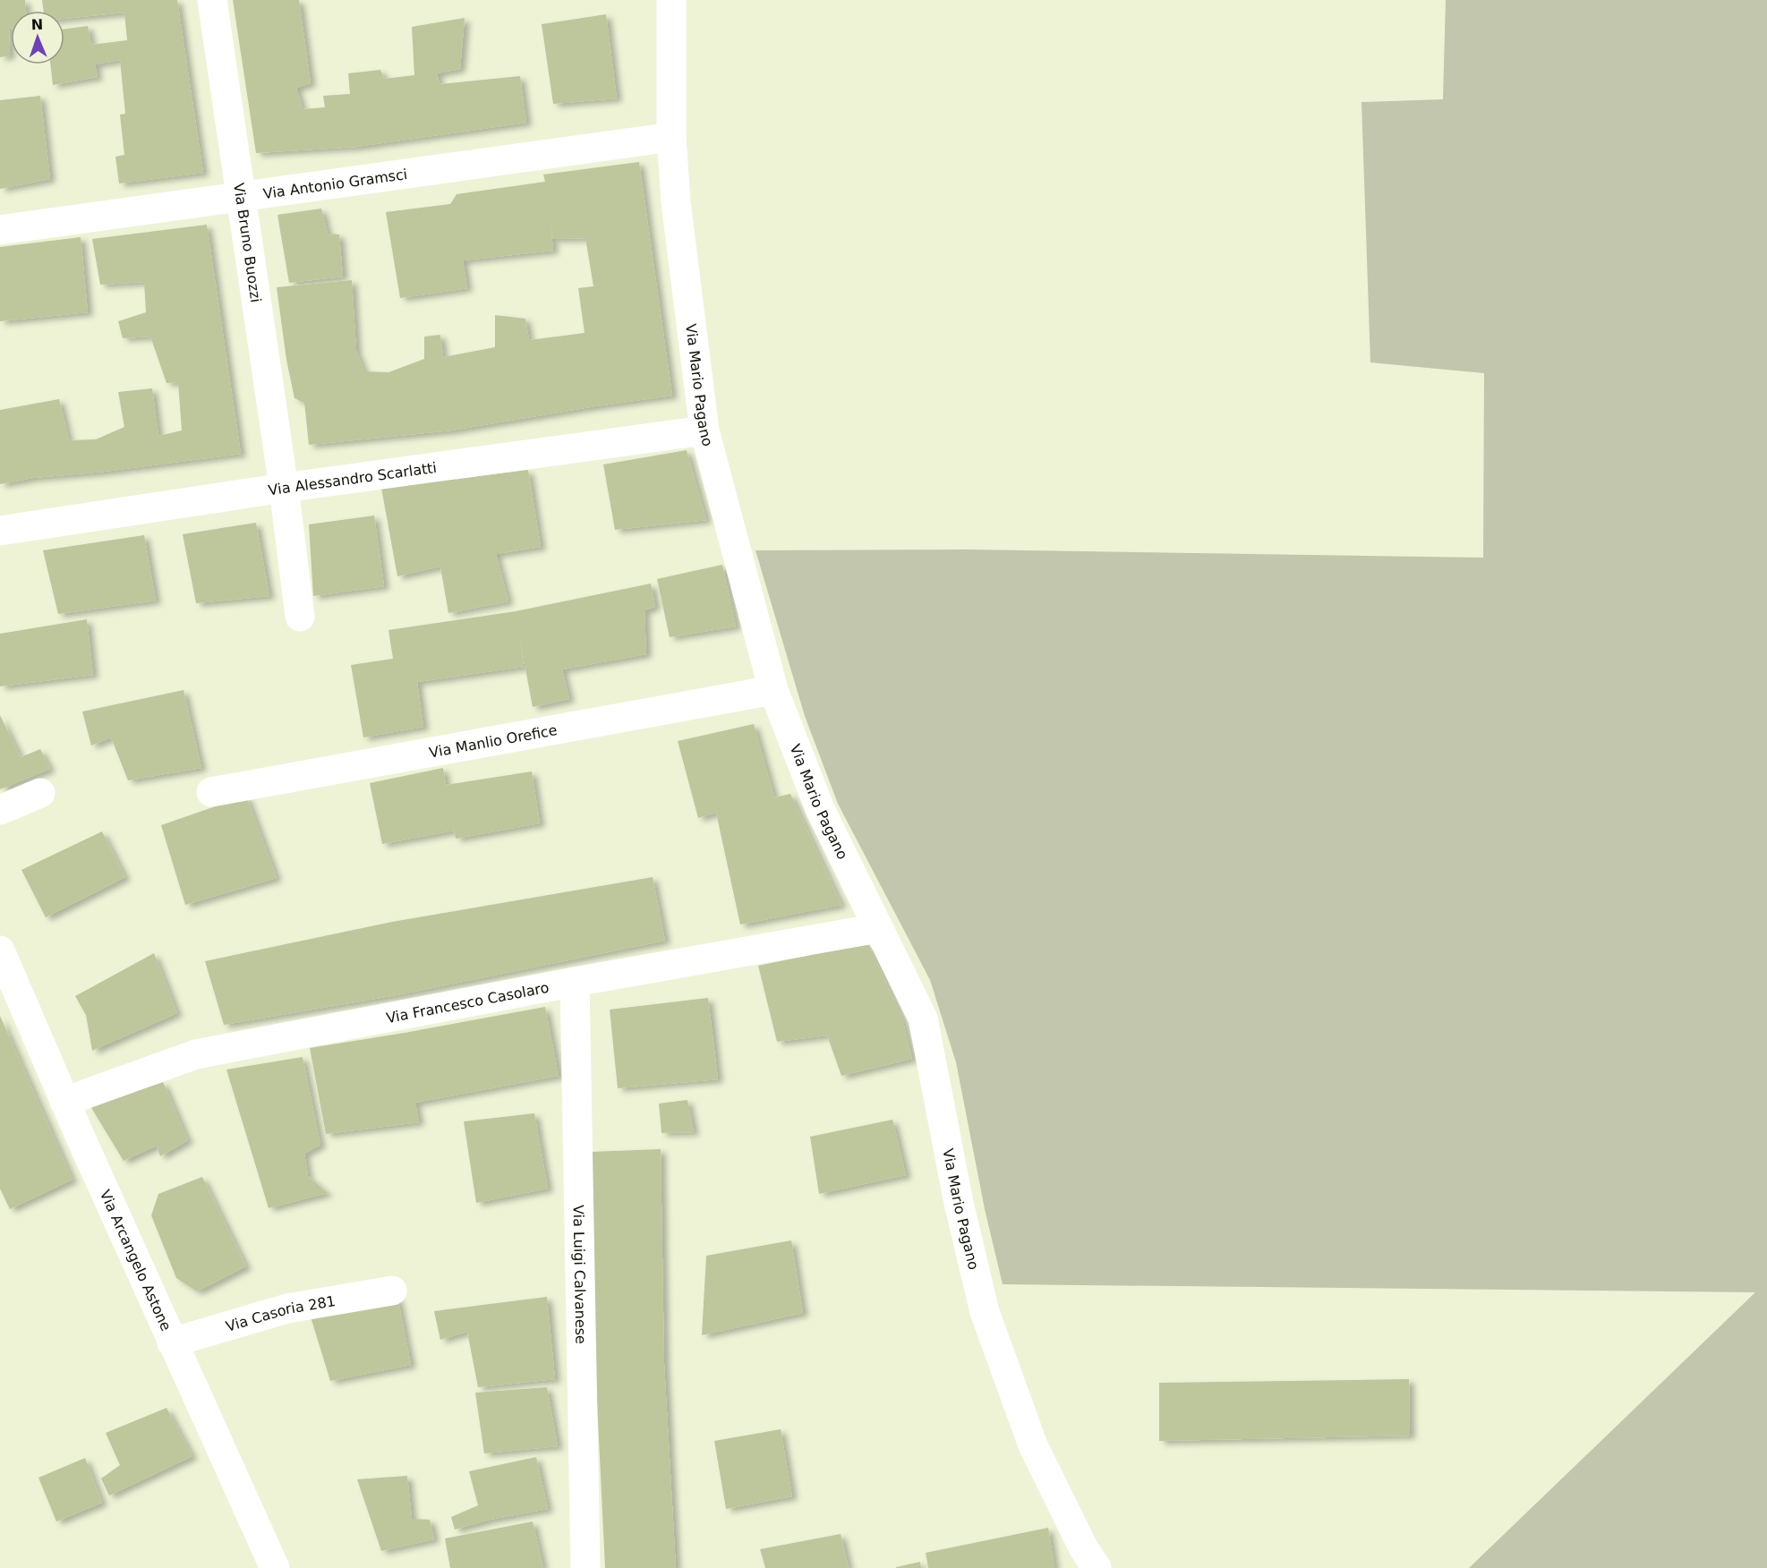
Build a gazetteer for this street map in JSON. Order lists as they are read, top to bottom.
{
  "streets": {
    "street": [
      "Via Antonio Gramsci",
      "Via Bruno Buozzi",
      "Via Mario Pagano",
      "Via Alessandro Scarlatti",
      "Via Manlio Orefice",
      "Via Francesco Casolaro",
      "Via Arcangelo Astone",
      "Via Luigi Calvanese",
      "Via Casoria 281"
    ]
  },
  "crossings": [
    ["Via Antonio Gramsci", "Via Bruno Buozzi"],
    ["Via Antonio Gramsci", "Via Mario Pagano"],
    ["Via Bruno Buozzi", "Via Alessandro Scarlatti"],
    ["Via Mario Pagano", "Via Alessandro Scarlatti"],
    ["Via Mario Pagano", "Via Manlio Orefice"],
    ["Via Mario Pagano", "Via Francesco Casolaro"],
    ["Via Francesco Casolaro", "Via Arcangelo Astone"],
    ["Via Francesco Casolaro", "Via Luigi Calvanese"],
    ["Via Arcangelo Astone", "Via Casoria 281"]
  ],
  "north": "top"
}
